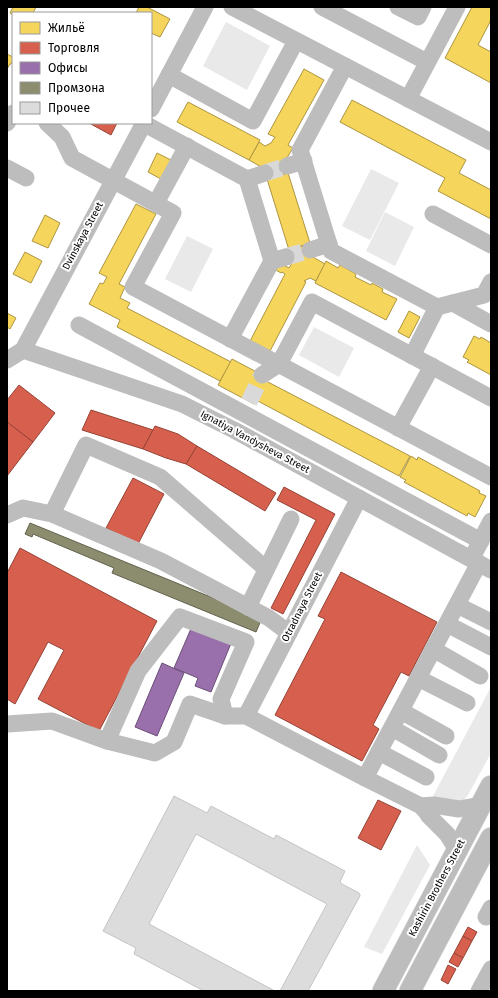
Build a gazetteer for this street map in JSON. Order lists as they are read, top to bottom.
{
  "streets": {
    "main road": ["Kashirin Brothers Street"],
    "street": ["Dvinskaya Street", "Ignatiya Vandysheva Street", "Otradnaya Street"]
  },
  "crossings": [
    ["Dvinskaya Street", "Ignatiya Vandysheva Street"],
    ["Ignatiya Vandysheva Street", "Otradnaya Street"]
  ],
  "legend": [
    "Жильё",
    "Торговля",
    "Офисы",
    "Промзона",
    "Прочее"
  ]
}
